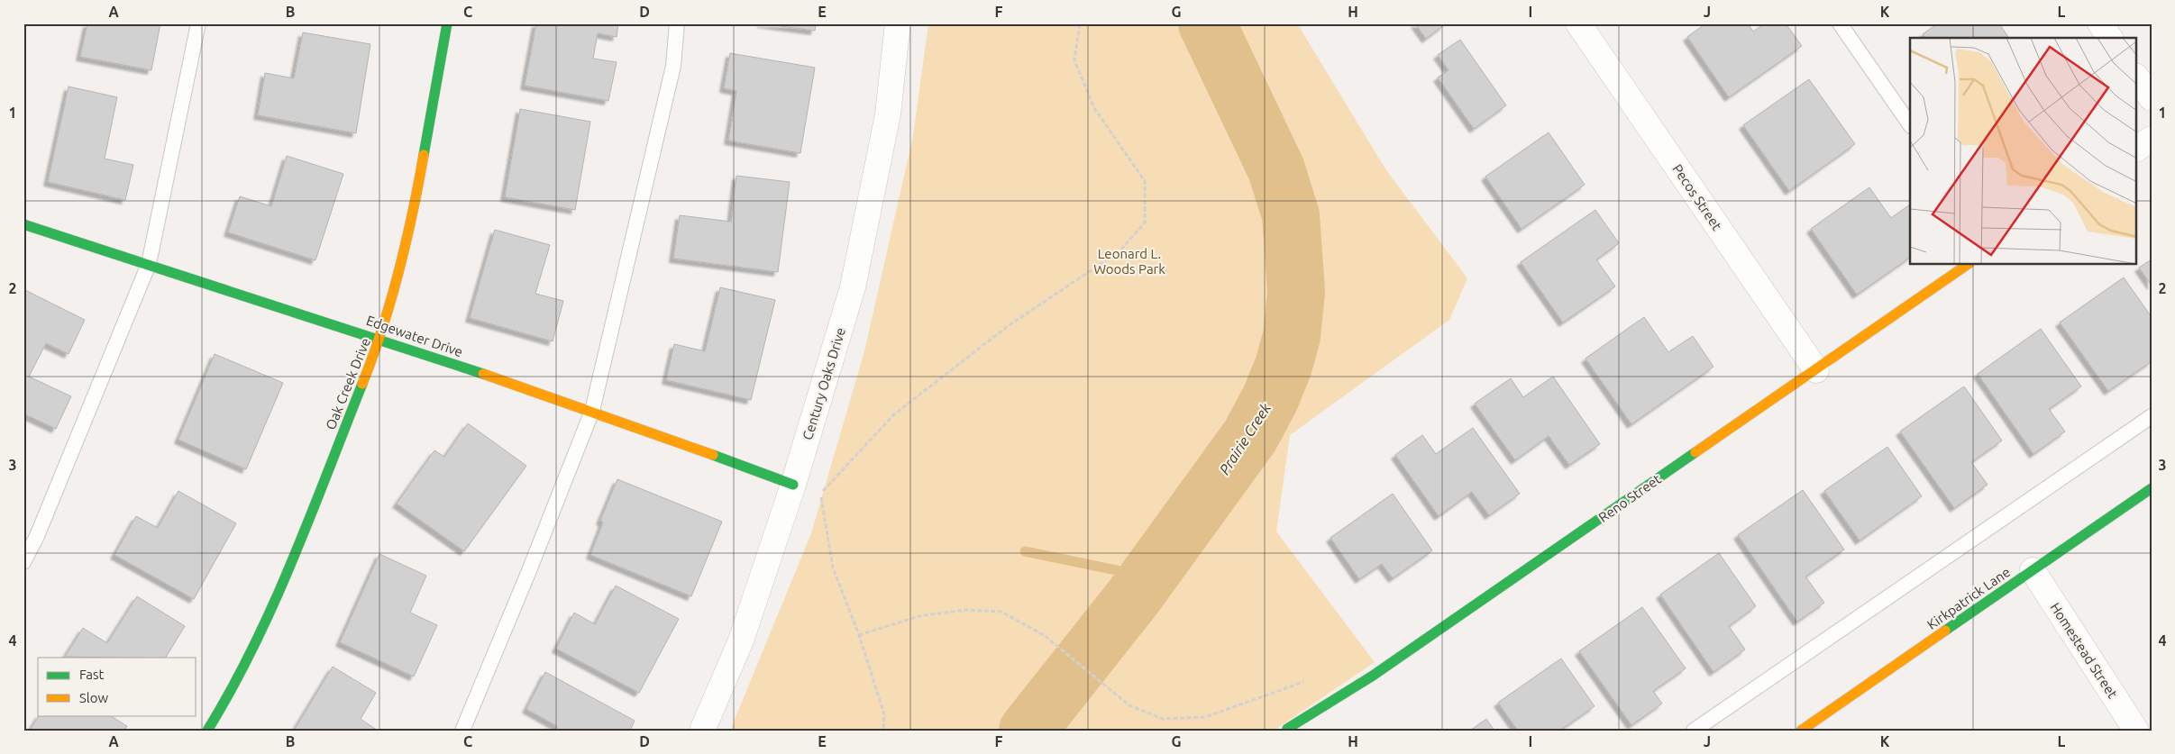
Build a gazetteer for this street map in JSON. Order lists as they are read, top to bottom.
{
  "streets": {
    "street": [
      "Pecos Street",
      "Edgewater Drive",
      "Oak Creek Drive",
      "Century Oaks Drive",
      "Reno Street",
      "Kirkpatrick Lane",
      "Homestead Street"
    ]
  },
  "crossings": [
    ["Pecos Street", "Reno Street"],
    ["Edgewater Drive", "Oak Creek Drive"],
    ["Edgewater Drive", "Century Oaks Drive"],
    ["Kirkpatrick Lane", "Homestead Street"]
  ],
  "water": ["Prairie Creek"],
  "parks": ["Leonard L. Woods Park"],
  "legend": ["Fast", "Slow"],
  "grid": {
    "columns": [
      "A",
      "B",
      "C",
      "D",
      "E",
      "F",
      "G",
      "H",
      "I",
      "J",
      "K",
      "L"
    ],
    "rows": [
      "1",
      "2",
      "3",
      "4"
    ]
  }
}
